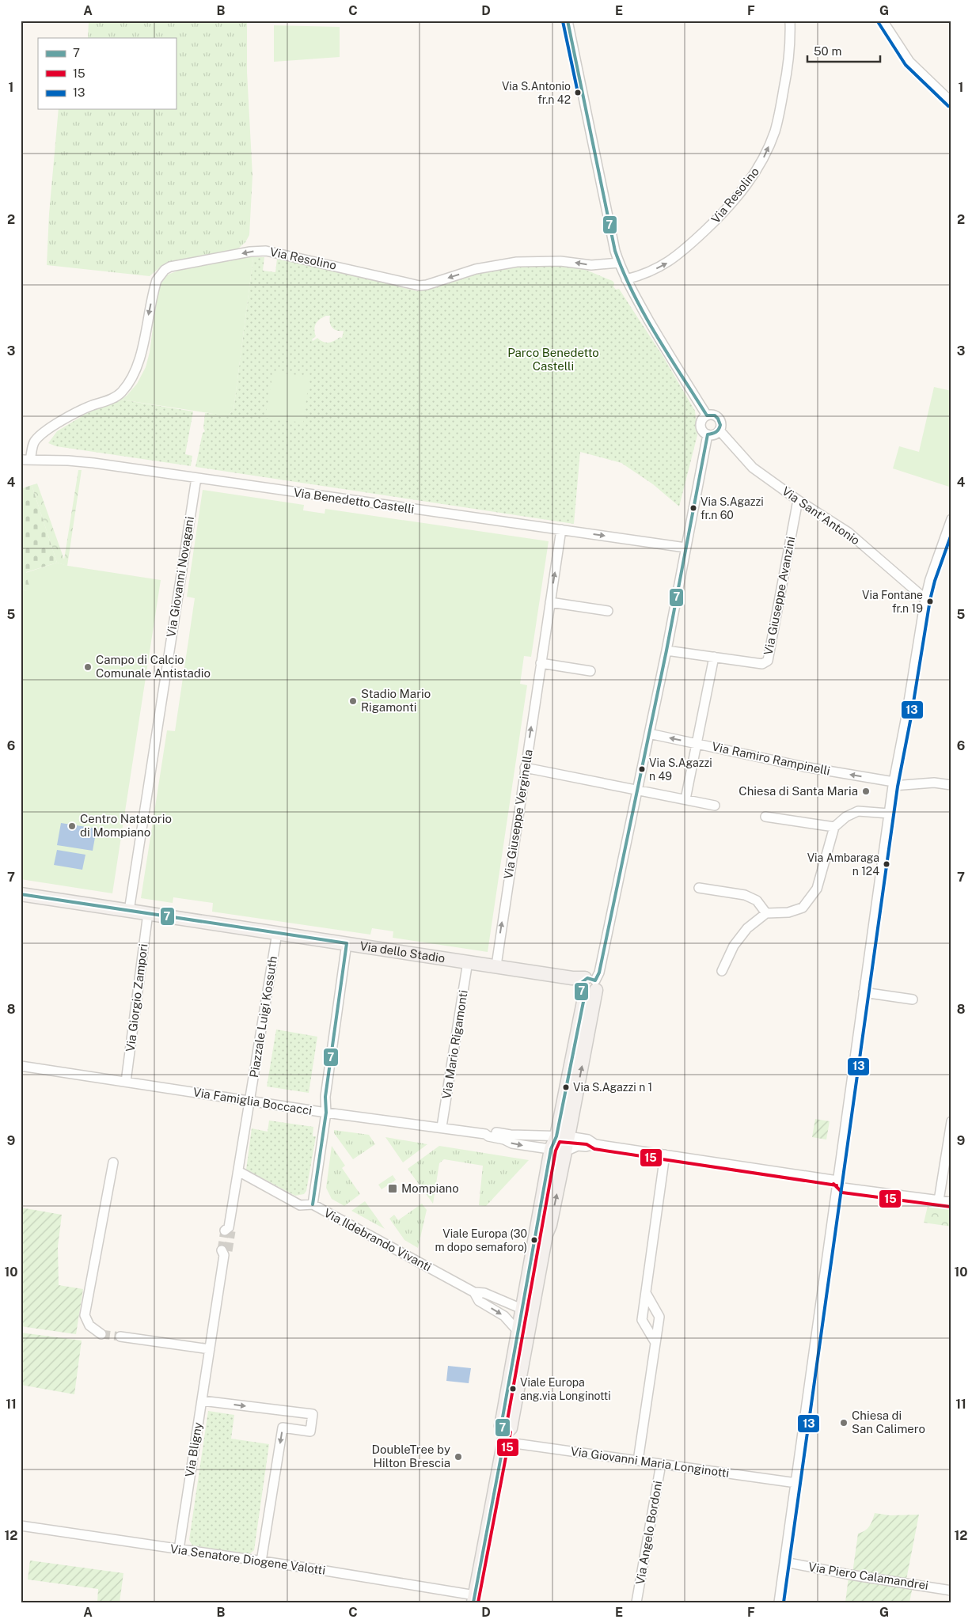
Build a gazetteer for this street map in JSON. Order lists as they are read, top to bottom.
{
  "streets": {
    "street": [
      "Via Resolino",
      "Via Benedetto Castelli",
      "Via Sant'Antonio",
      "Via Giovanni Novagani",
      "Via Giuseppe Avanzini",
      "Via Ramiro Rampinelli",
      "Via Giuseppe Verginella",
      "Via dello Stadio",
      "Via Giorgio Zampori",
      "Piazzale Luigi Kossuth",
      "Via Mario Rigamonti",
      "Via Famiglia Boccacci",
      "Via Ildebrando Vivanti",
      "Via Bligny",
      "Via Giovanni Maria Longinotti",
      "Via Angelo Bordoni",
      "Via Senatore Diogene Valotti",
      "Via Piero Calamandrei"
    ]
  },
  "crossings": [
    ["Via Resolino", "Via Benedetto Castelli"],
    ["Via Resolino", "Via Sant'Antonio"],
    ["Via Benedetto Castelli", "Via Giovanni Novagani"],
    ["Via Benedetto Castelli", "Via Giuseppe Verginella"],
    ["Via Sant'Antonio", "Via Giuseppe Avanzini"],
    ["Via Giovanni Novagani", "Via dello Stadio"],
    ["Via Giuseppe Verginella", "Via dello Stadio"],
    ["Via dello Stadio", "Via Giorgio Zampori"],
    ["Via dello Stadio", "Piazzale Luigi Kossuth"],
    ["Via dello Stadio", "Via Mario Rigamonti"],
    ["Via Giorgio Zampori", "Via Famiglia Boccacci"],
    ["Piazzale Luigi Kossuth", "Via Famiglia Boccacci"],
    ["Via Mario Rigamonti", "Via Famiglia Boccacci"],
    ["Via Bligny", "Via Senatore Diogene Valotti"],
    ["Via Giovanni Maria Longinotti", "Via Angelo Bordoni"]
  ],
  "one_way": ["Via Giuseppe Verginella"],
  "parks": ["Parco Benedetto Castelli"],
  "places": {
    "other": [
      "Via S.Antonio fr.n 42",
      "Via S.Agazzi fr.n 60",
      "Via Fontane fr.n 19",
      "Campo di Calcio Comunale Antistadio",
      "Stadio Mario Rigamonti",
      "Via S.Agazzi n 49",
      "Chiesa di Santa Maria",
      "Centro Natatorio di Mompiano",
      "Via Ambaraga n 124",
      "Via S.Agazzi n 1",
      "Viale Europa (30 m dopo semaforo)",
      "Viale Europa ang.via Longinotti",
      "Chiesa di San Calimero",
      "DoubleTree by Hilton Brescia"
    ],
    "transit": ["Mompiano"]
  },
  "lines": ["transit line 7", "transit line 13", "transit line 15"],
  "legend": ["7", "15", "13"],
  "scale_bar": "50 m",
  "grid": {
    "columns": [
      "A",
      "B",
      "C",
      "D",
      "E",
      "F",
      "G"
    ],
    "rows": [
      "1",
      "2",
      "3",
      "4",
      "5",
      "6",
      "7",
      "8",
      "9",
      "10",
      "11",
      "12"
    ]
  }
}
